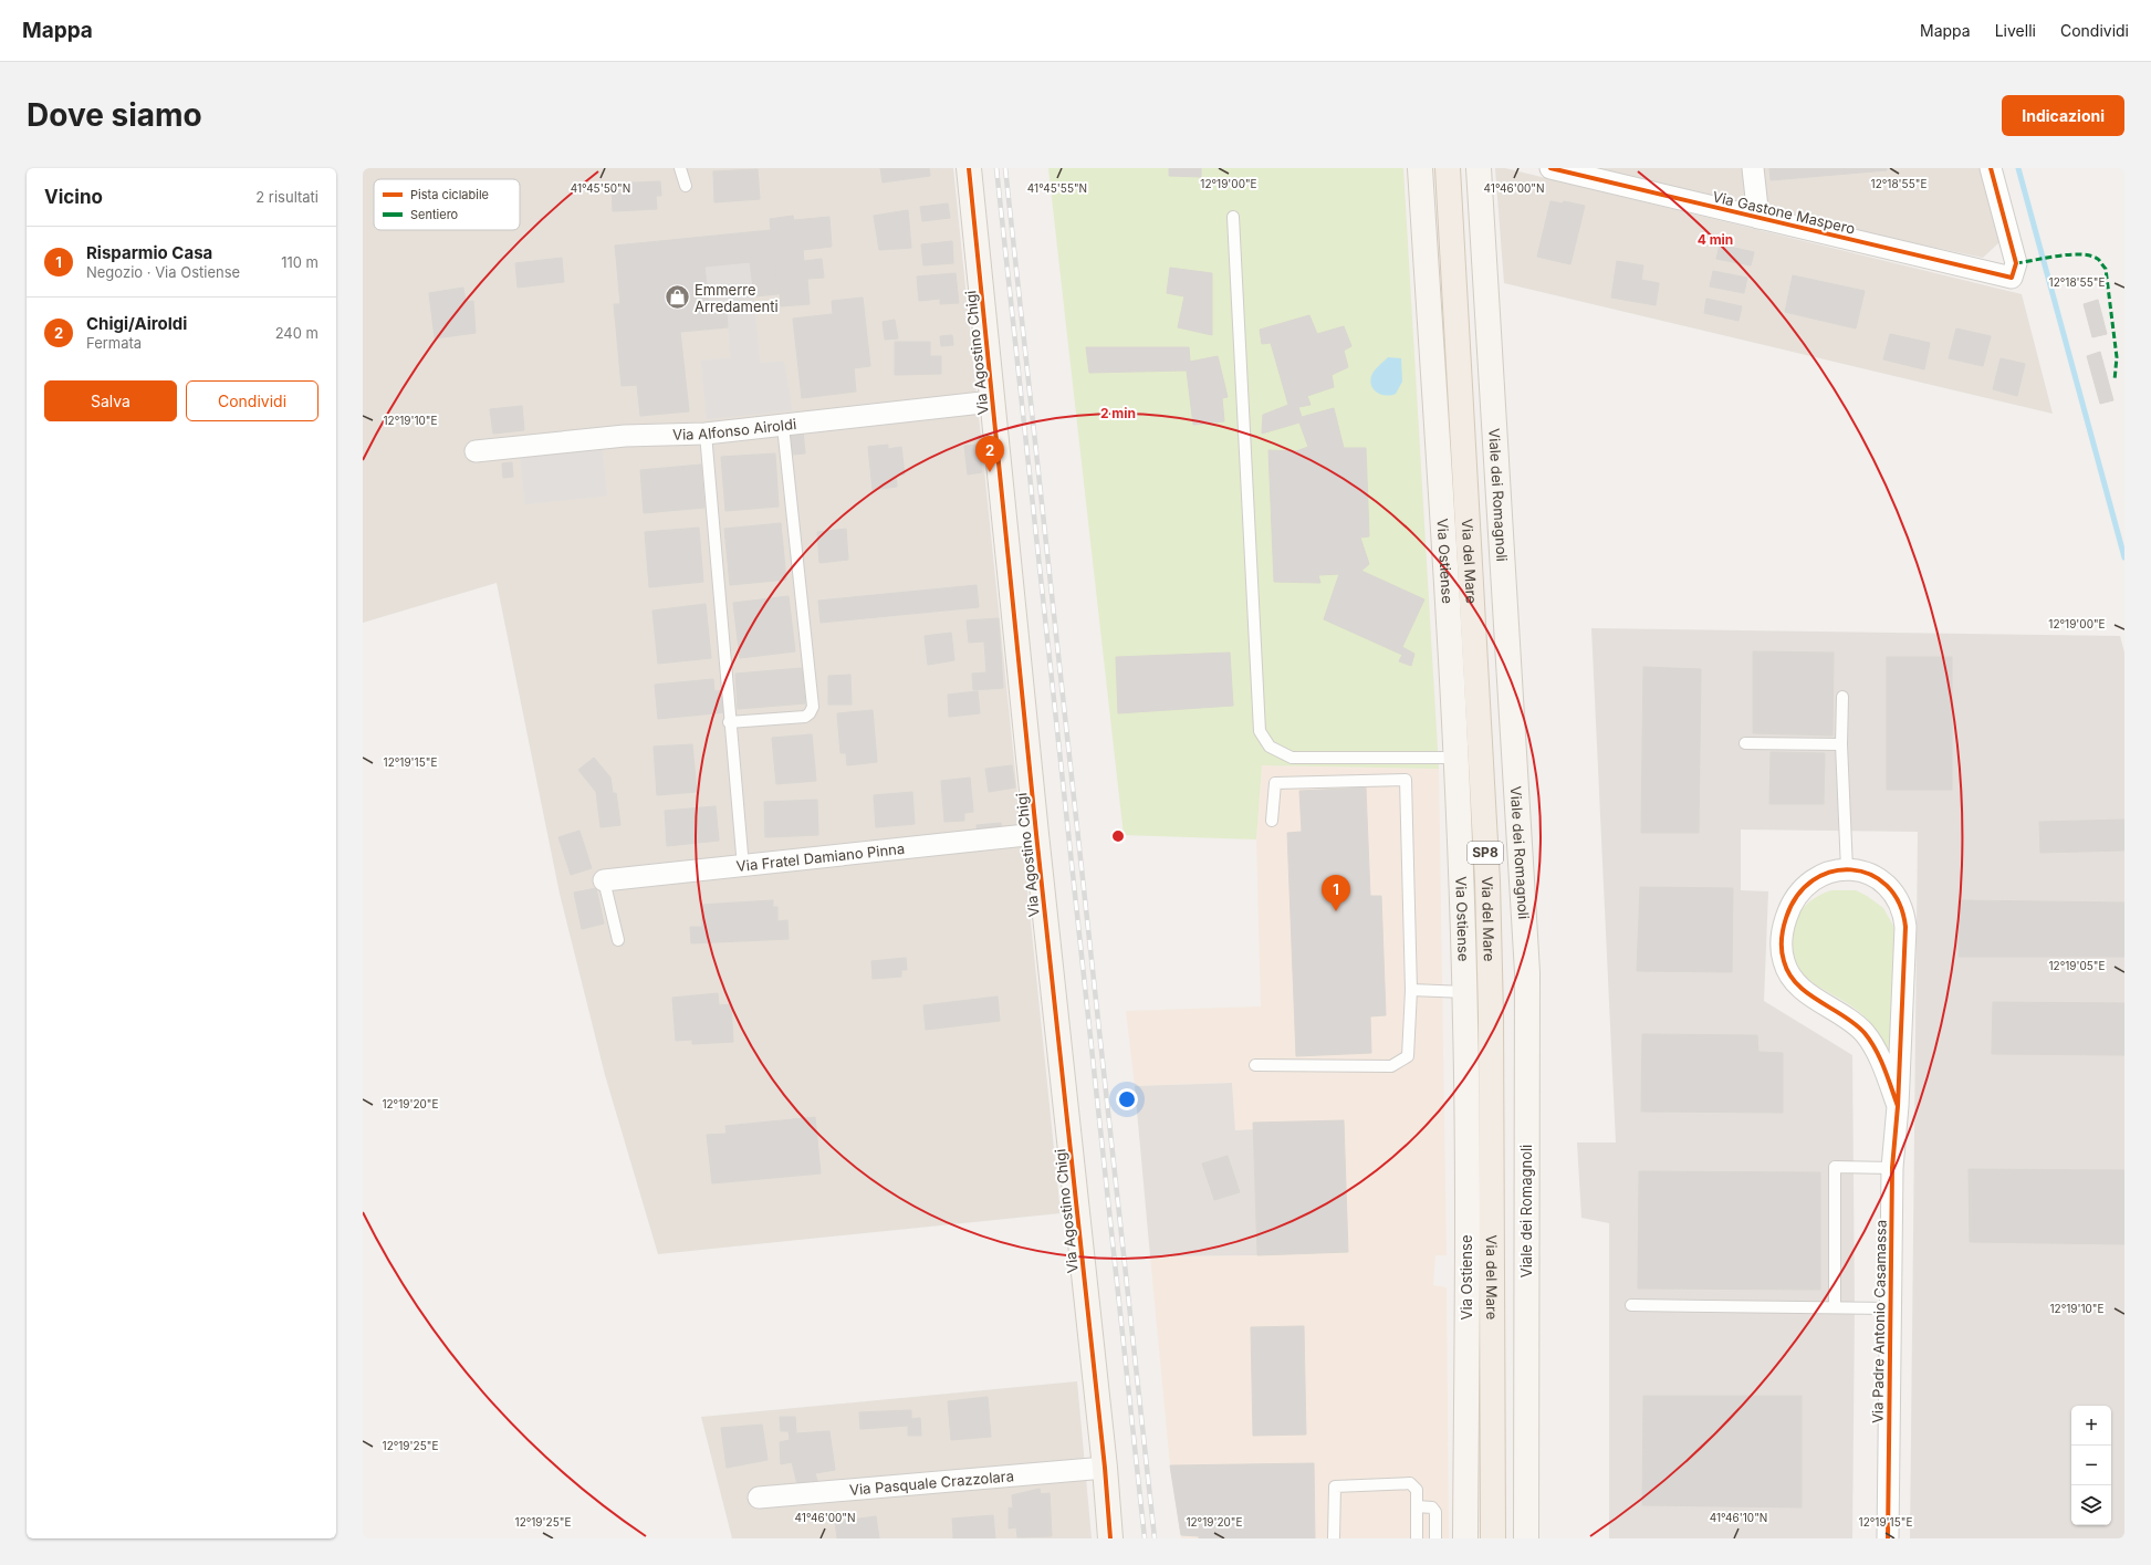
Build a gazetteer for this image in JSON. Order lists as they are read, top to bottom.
{
  "streets": {
    "main road": [
      "Via Agostino Chigi",
      "Viale dei Romagnoli",
      "Via Ostiense",
      "Via del Mare",
      "SP8"
    ],
    "street": [
      "Via Gastone Maspero",
      "Via Alfonso Airoldi",
      "Via Fratel Damiano Pinna",
      "Via Padre Antonio Casamassa",
      "Via Pasquale Crazzolara"
    ]
  },
  "crossings": [
    ["Via Agostino Chigi", "Via Alfonso Airoldi"],
    ["Via Agostino Chigi", "Via Fratel Damiano Pinna"],
    ["Via Agostino Chigi", "Via Pasquale Crazzolara"]
  ],
  "places": {
    "shop": ["Emmerre Arredamenti"]
  },
  "legend": ["Pista ciclabile", "Sentiero"],
  "page": {
    "header": "Mappa",
    "nav": ["Mappa", "Livelli", "Condividi"],
    "buttons": [
      "Indicazioni",
      ["Salva", "Condividi"]
    ],
    "title": "Dove siamo",
    "heading": ["Vicino", "2 risultati"],
    "list": [
      {
        "mark": "1",
        "name": "Risparmio Casa",
        "note": "Negozio · Via Ostiense",
        "value": "110 m"
      },
      {
        "mark": "2",
        "name": "Chigi/Airoldi",
        "note": "Fermata",
        "value": "240 m"
      }
    ],
    "pins": ["2", "1"],
    "map_buttons": ["+", "−"]
  },
  "coordinates": [
    "12°19'00\"E",
    "12°18'55\"E",
    "41°45'50\"N",
    "41°45'55\"N",
    "41°46'00\"N",
    "12°19'10\"E",
    "12°19'15\"E",
    "12°19'05\"E",
    "12°19'20\"E",
    "12°19'25\"E",
    "41°46'10\"N"
  ],
  "rings": ["4 min", "2 min"]
}
